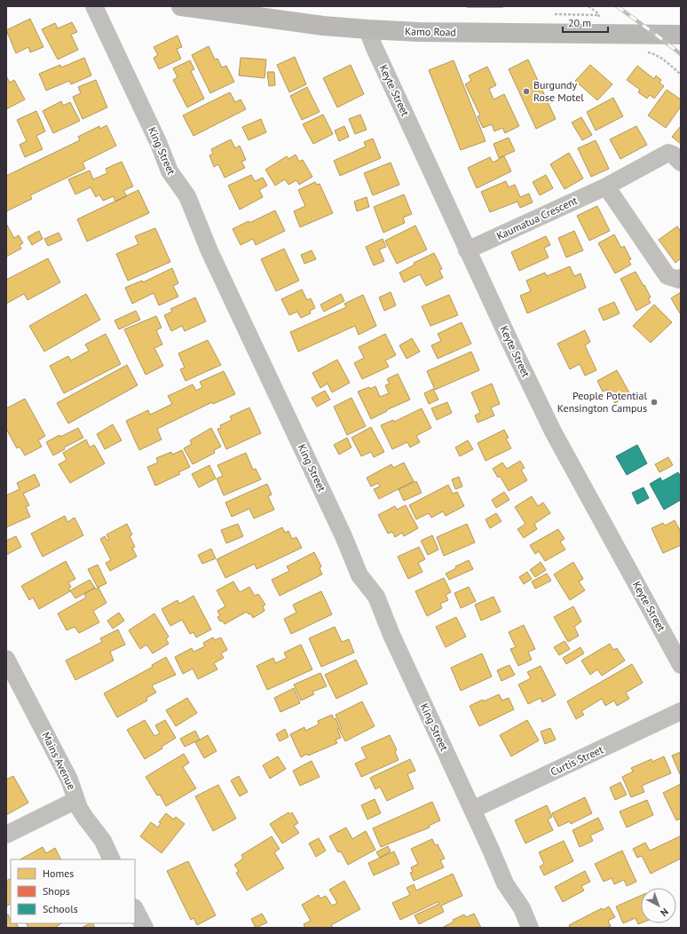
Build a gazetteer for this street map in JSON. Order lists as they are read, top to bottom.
{
  "streets": {
    "main road": ["Kamo Road"],
    "street": [
      "Keyte Street",
      "King Street",
      "Kaumatua Crescent",
      "Mains Avenue",
      "Curtis Street"
    ]
  },
  "crossings": [
    ["Kamo Road", "Keyte Street"],
    ["Keyte Street", "Kaumatua Crescent"],
    ["King Street", "Curtis Street"]
  ],
  "places": ["Burgundy Rose Motel", "People Potential Kensington Campus"],
  "legend": ["Homes", "Shops", "Schools"],
  "scale_bar": "20 m",
  "north": "bottom right"
}
